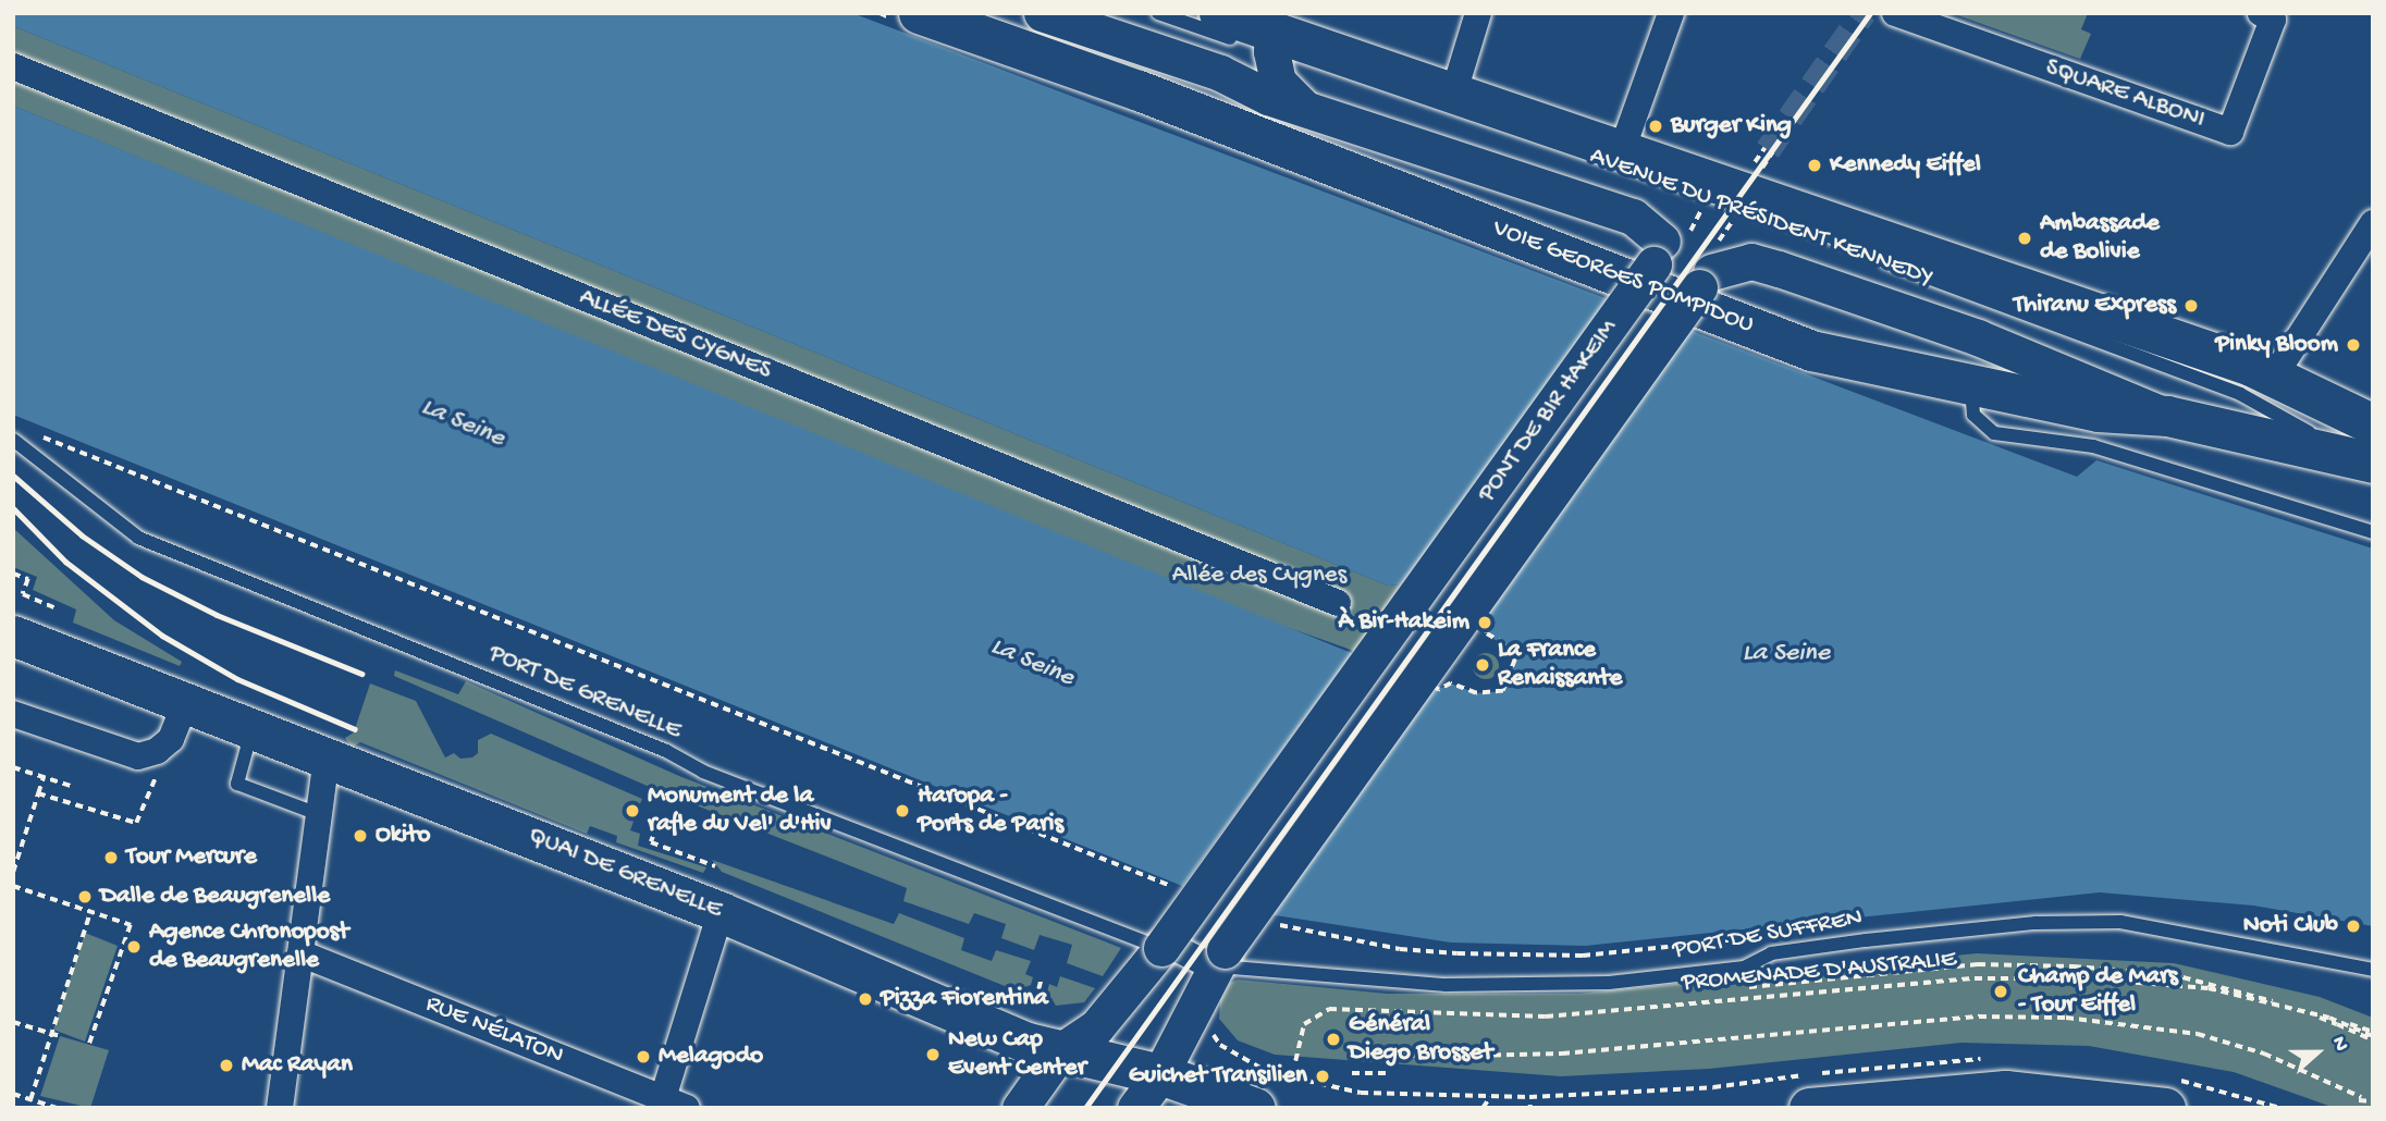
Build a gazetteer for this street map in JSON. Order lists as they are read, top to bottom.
{
  "streets": {
    "main road": [
      "AVENUE DU PRÉSIDENT KENNEDY",
      "VOIE GEORGES POMPIDOU",
      "PONT DE BIR HAKEIM",
      "QUAI DE GRENELLE"
    ],
    "street": ["SQUARE ALBONI", "ALLÉE DES CYGNES", "RUE NÉLATON"],
    "lane": ["PORT DE GRENELLE", "PORT DE SUFFREN"],
    "path": ["PROMENADE D'AUSTRALIE"]
  },
  "crossings": [
    ["AVENUE DU PRÉSIDENT KENNEDY", "VOIE GEORGES POMPIDOU"],
    ["PONT DE BIR HAKEIM", "PORT DE GRENELLE"],
    ["PONT DE BIR HAKEIM", "QUAI DE GRENELLE"],
    ["PONT DE BIR HAKEIM", "PORT DE SUFFREN"]
  ],
  "water": ["La Seine"],
  "parks": ["Allée des Cygnes"],
  "places": [
    "Burger King",
    "Kennedy Eiffel",
    "Ambassade de Bolivie",
    "Thiranu Express",
    "Pinky Bloom",
    "À Bir-Hakeim",
    "La France Renaissante",
    "Monument de la rafle du Vel' d'Hiv",
    "Haropa - Ports de Paris",
    "Okito",
    "Tour Mercure",
    "Dalle de Beaugrenelle",
    "Noti Club",
    "Agence Chronopost de Beaugrenelle",
    "Champ de Mars - Tour Eiffel",
    "Pizza Fiorentina",
    "Général Diego Brosset",
    "New Cap Event Center",
    "Melagodo",
    "Mac Rayan",
    "Guichet Transilien"
  ],
  "north": "right"
}
